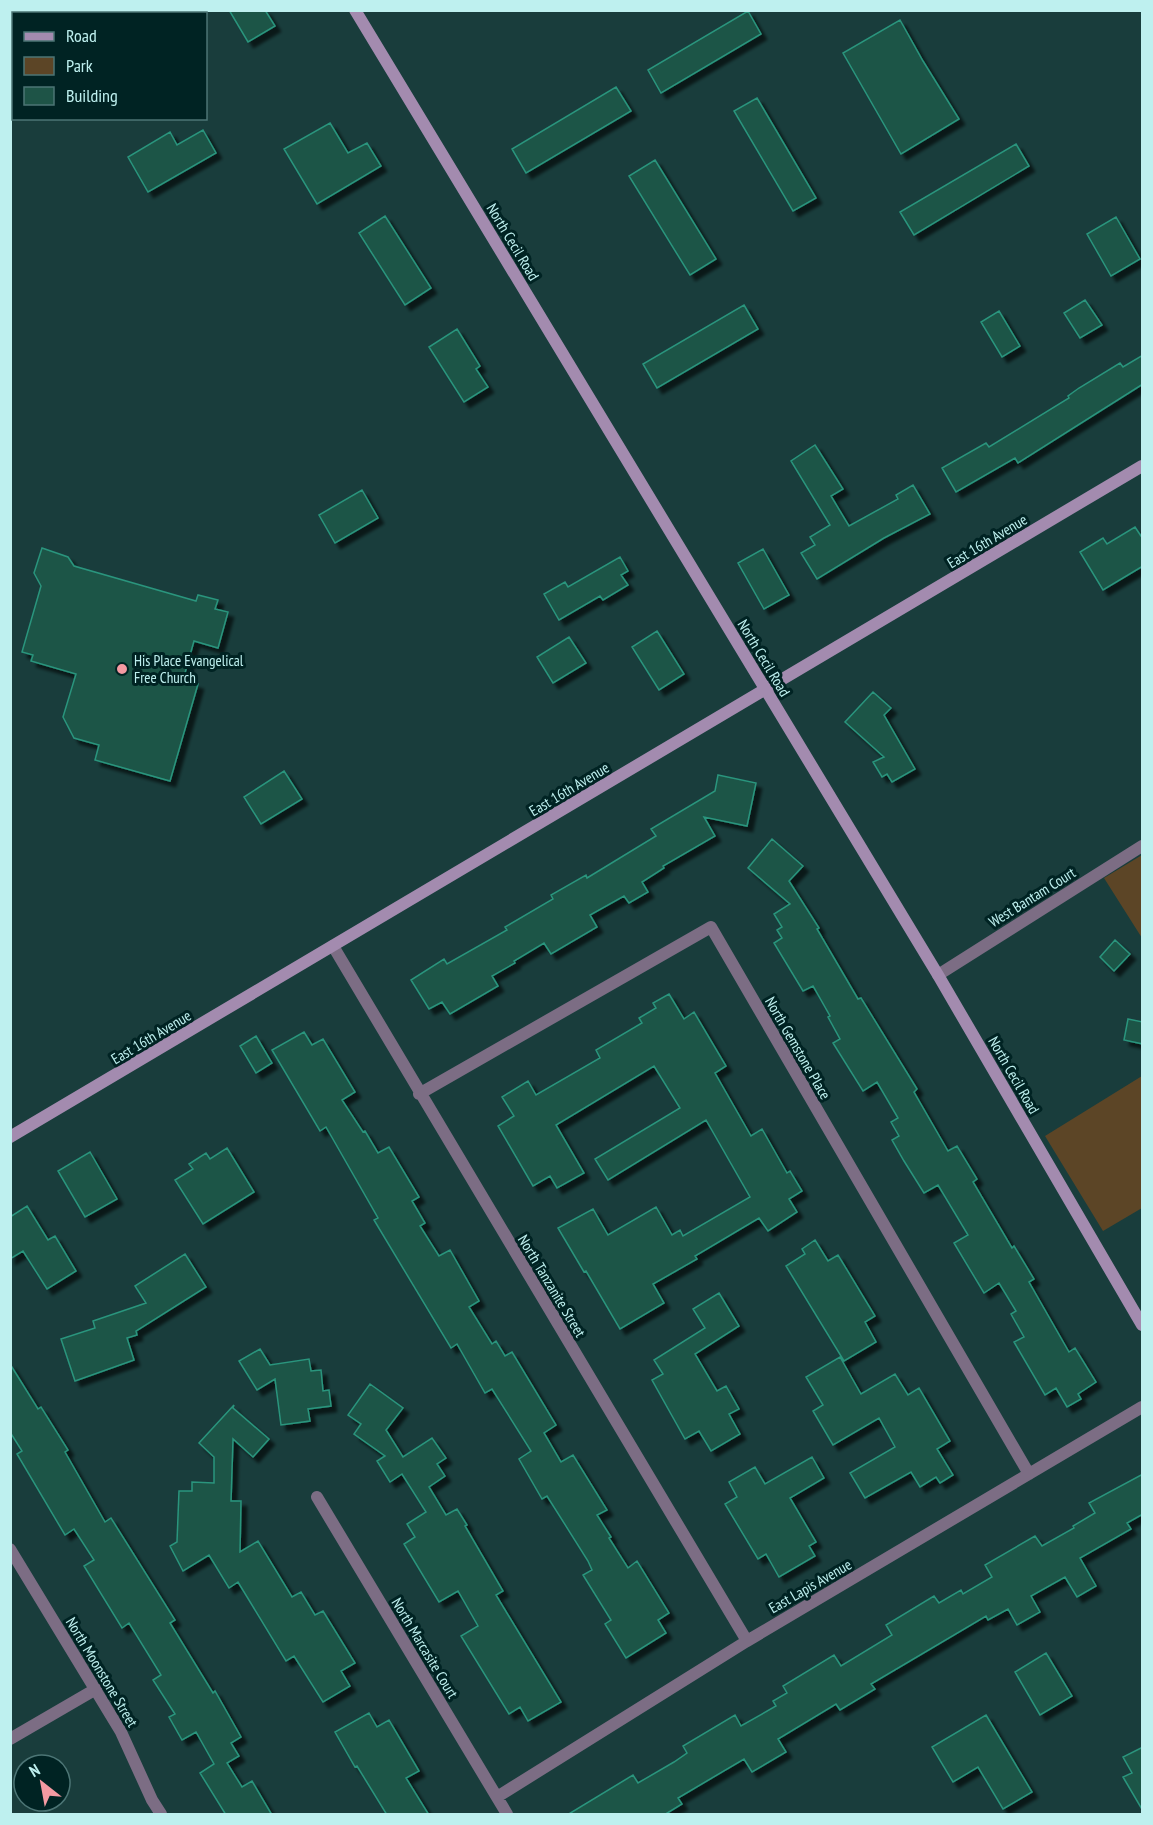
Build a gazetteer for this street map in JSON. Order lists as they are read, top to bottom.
{
  "streets": {
    "street": [
      "North Cecil Road",
      "East 16th Avenue",
      "West Bantam Court",
      "North Gemstone Place",
      "North Tanzanite Street",
      "East Lapis Avenue",
      "North Marcasite Court",
      "North Moonstone Street"
    ]
  },
  "crossings": [
    ["North Cecil Road", "East 16th Avenue"],
    ["North Cecil Road", "West Bantam Court"],
    ["East 16th Avenue", "North Tanzanite Street"],
    ["North Gemstone Place", "North Tanzanite Street"],
    ["North Gemstone Place", "East Lapis Avenue"],
    ["North Tanzanite Street", "East Lapis Avenue"],
    ["East Lapis Avenue", "North Marcasite Court"]
  ],
  "places": ["His Place Evangelical Free Church"],
  "legend": ["Road", "Park", "Building"],
  "north": "top left"
}
